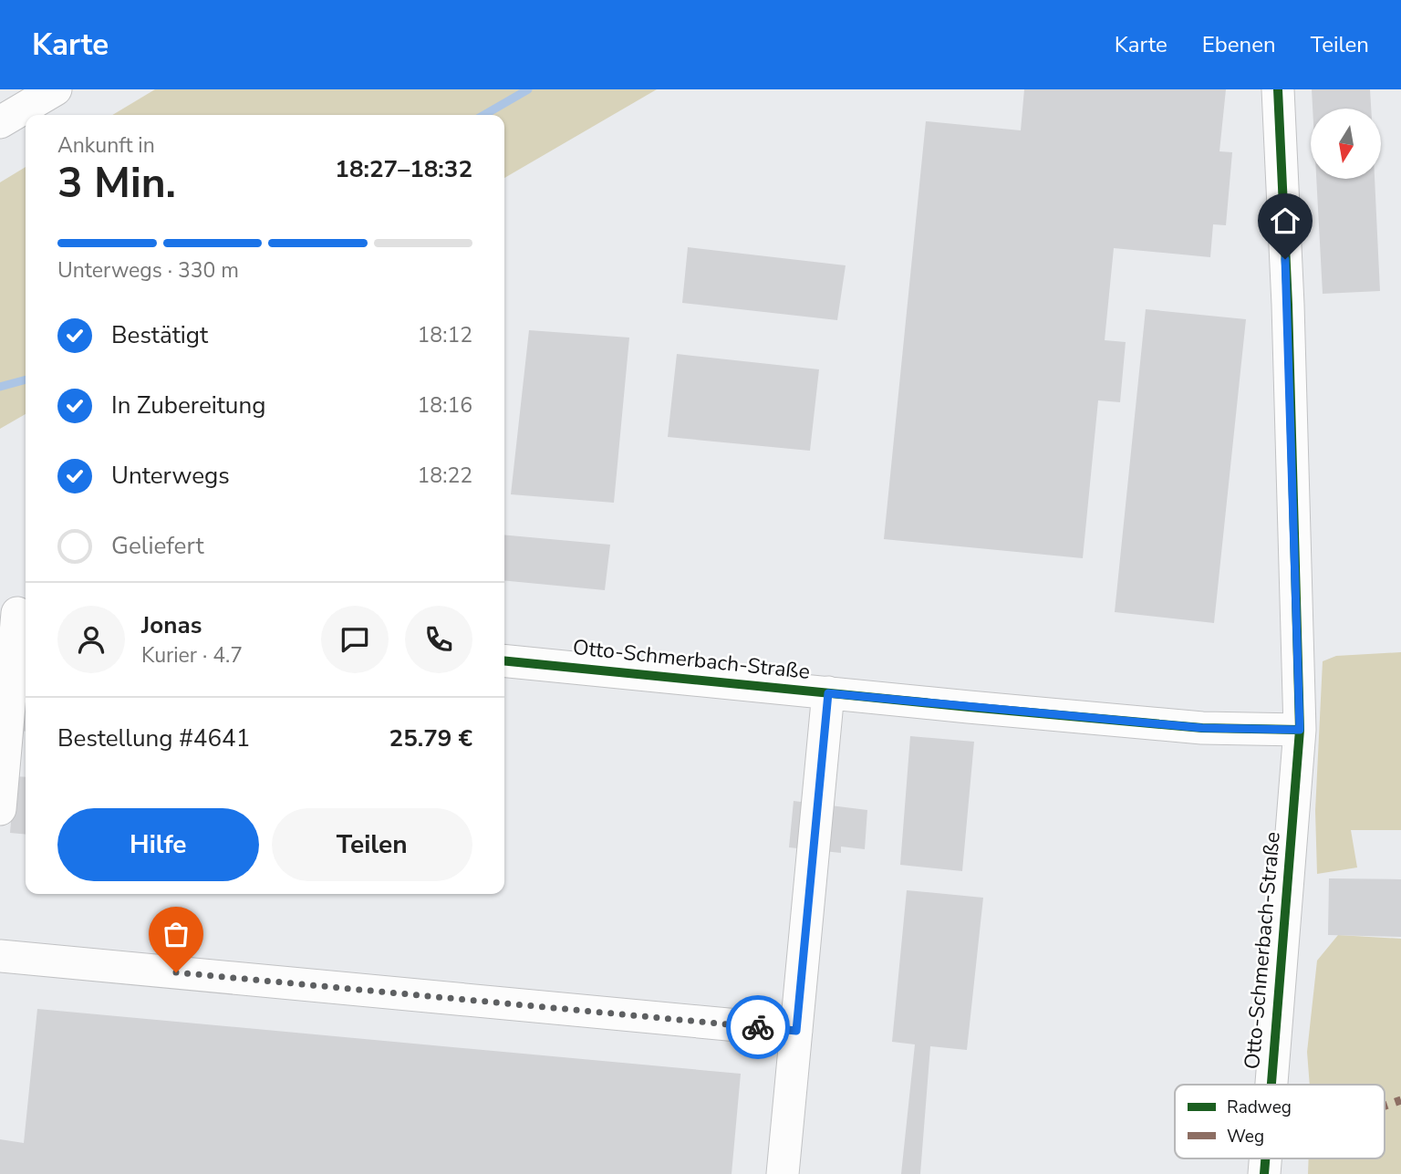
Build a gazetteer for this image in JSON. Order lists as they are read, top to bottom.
{
  "streets": {
    "street": ["Otto-Schmerbach-Straße"]
  },
  "legend": ["Radweg", "Weg"],
  "north": "bottom",
  "page": {
    "header": "Karte",
    "nav": ["Karte", "Ebenen", "Teilen"],
    "heading": ["3 Min.", "Ankunft in", "18:27–18:32"],
    "panel": [
      "Jonas",
      "Kurier · 4.7",
      "Bestellung #4641",
      "25.79 €"
    ],
    "bar": "Unterwegs · 330 m",
    "list": [
      ["Bestätigt", "18:12"],
      ["In Zubereitung", "18:16"],
      ["Unterwegs", "18:22"],
      "Geliefert"
    ],
    "buttons": ["Hilfe", "Teilen"]
  }
}
